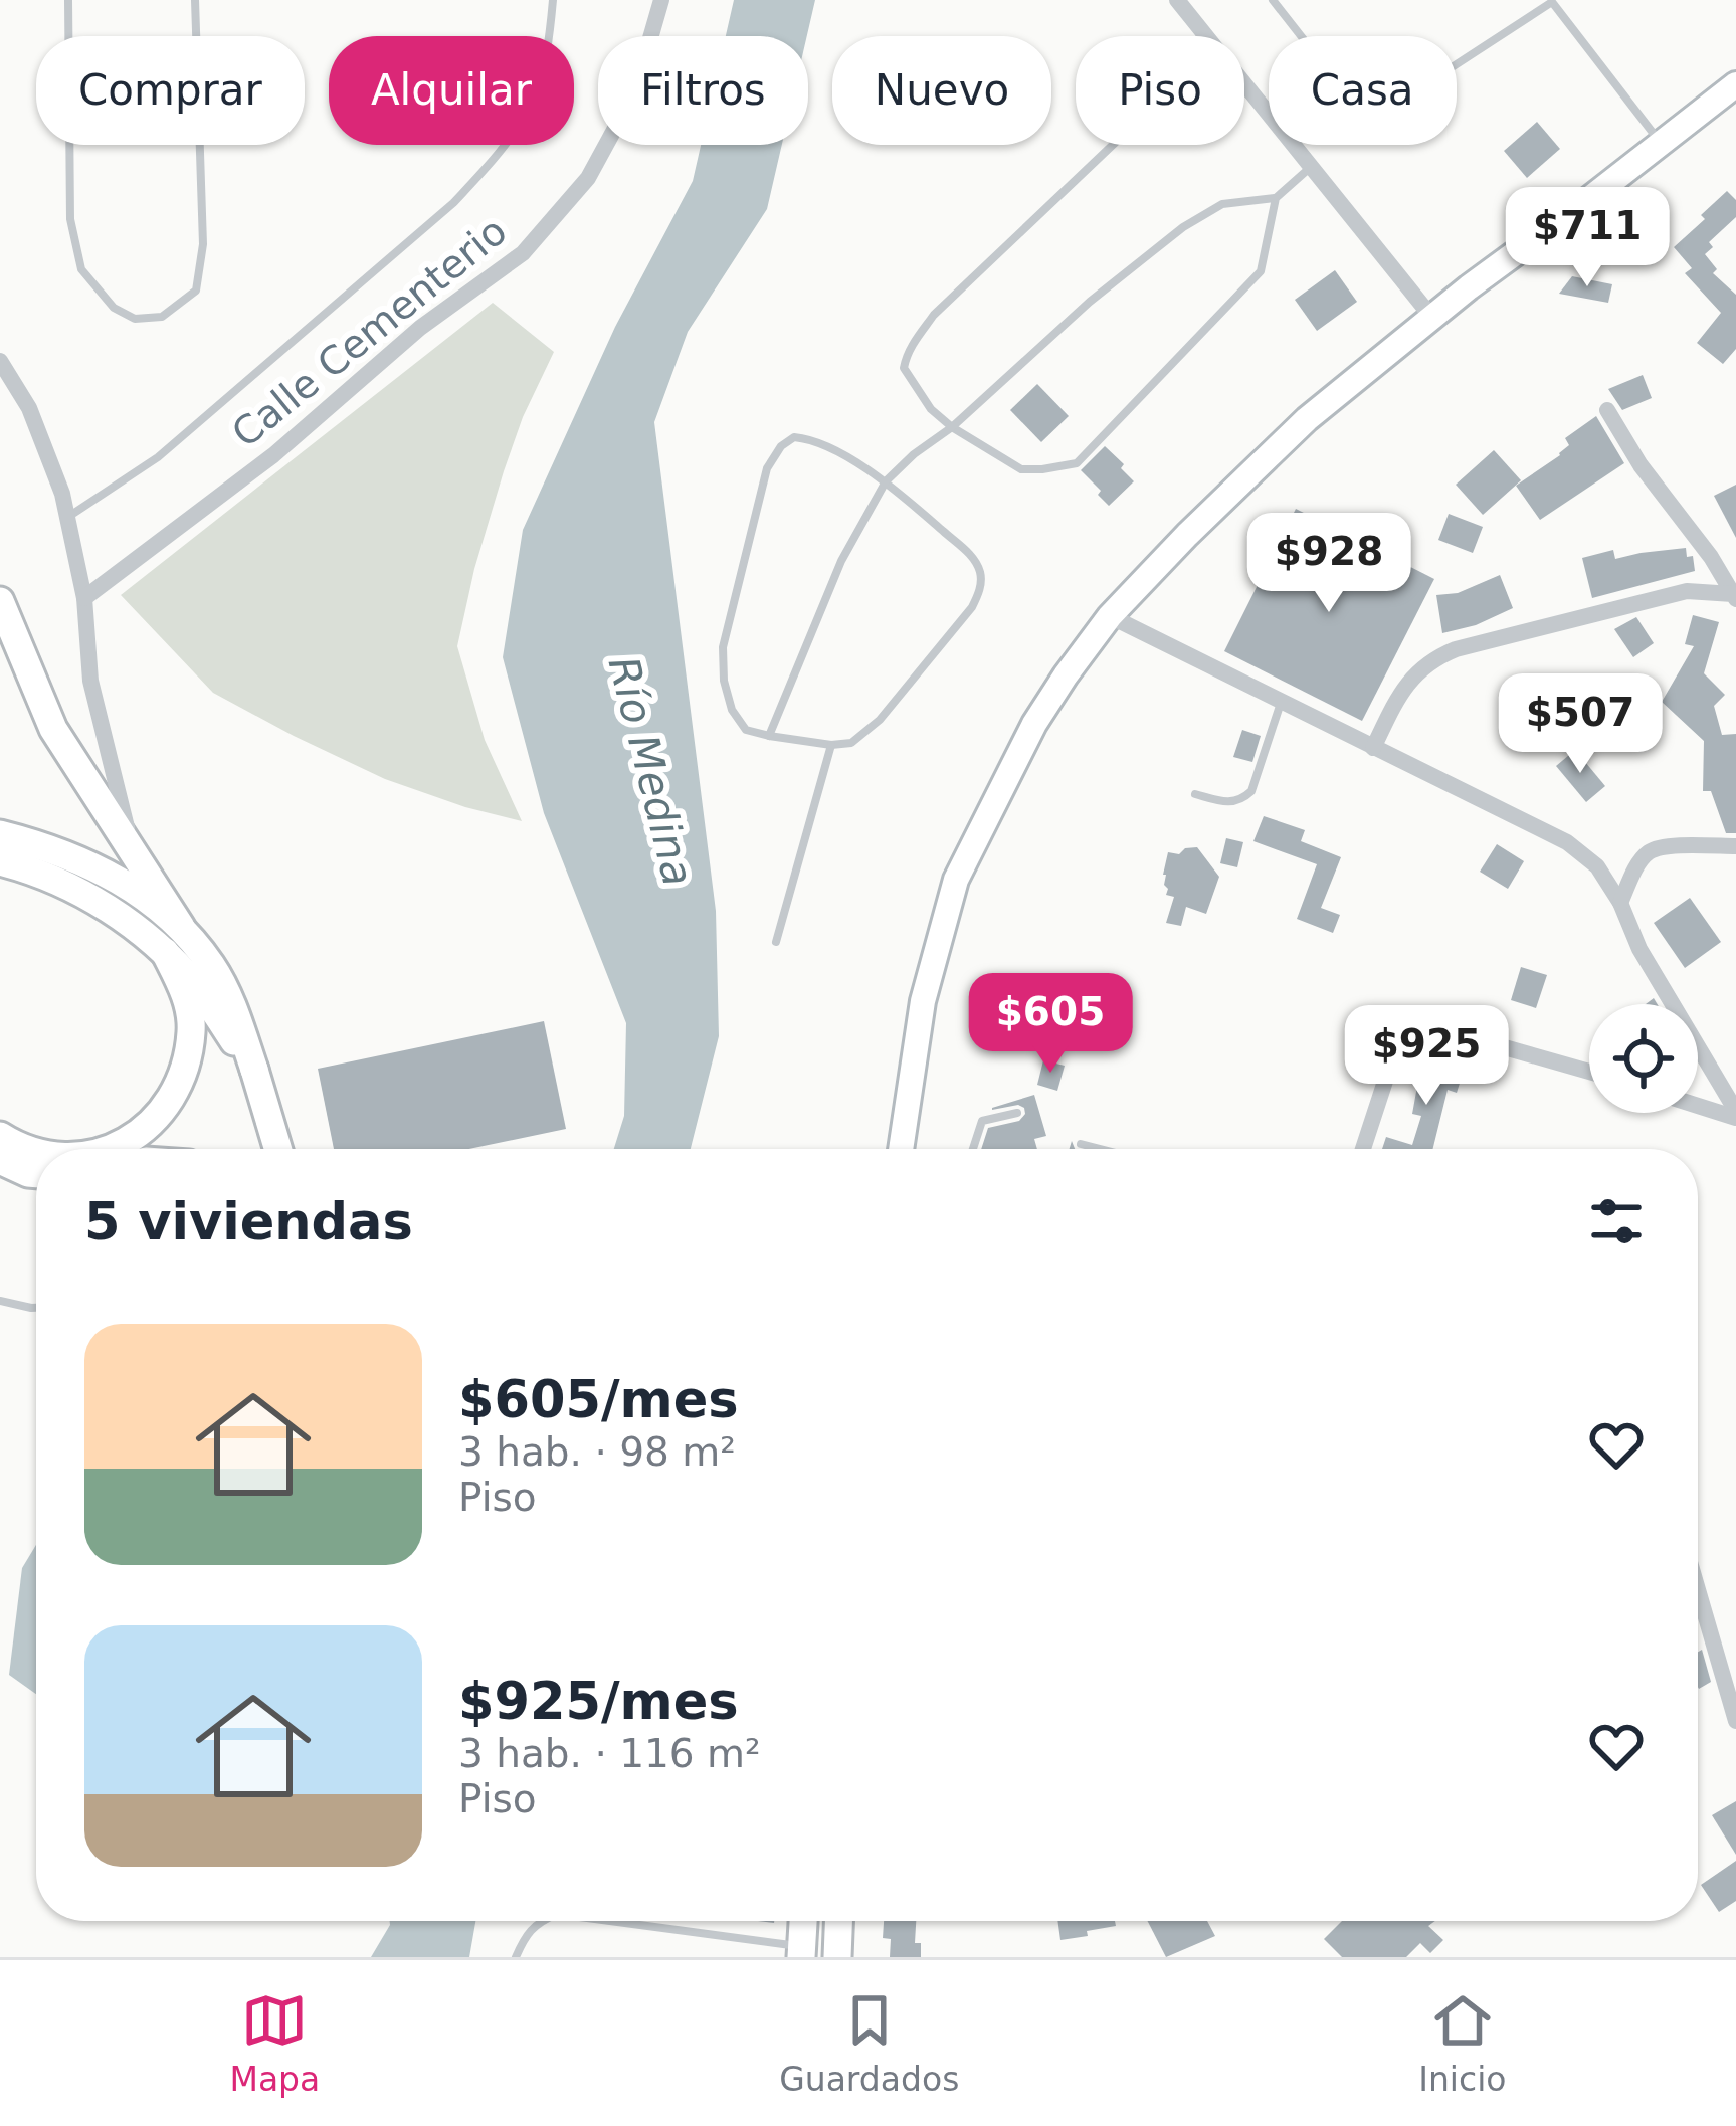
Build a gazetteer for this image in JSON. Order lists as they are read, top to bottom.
{
  "streets": {
    "street": ["Calle Cementerio"]
  },
  "water": ["Río Medina"],
  "page": {
    "chip": [
      "Comprar",
      "Alquilar",
      "Filtros",
      "Nuevo",
      "Piso",
      "Casa"
    ],
    "price": [
      "$711",
      "$928",
      "$507",
      "$605",
      "$925"
    ],
    "heading": "5 viviendas",
    "list": [
      {
        "name": "$605/mes",
        "note": "3 hab. · 98 m² · Piso"
      },
      {
        "name": "$925/mes",
        "note": "3 hab. · 116 m² · Piso"
      }
    ],
    "tabs": ["Mapa", "Guardados", "Inicio"]
  }
}
